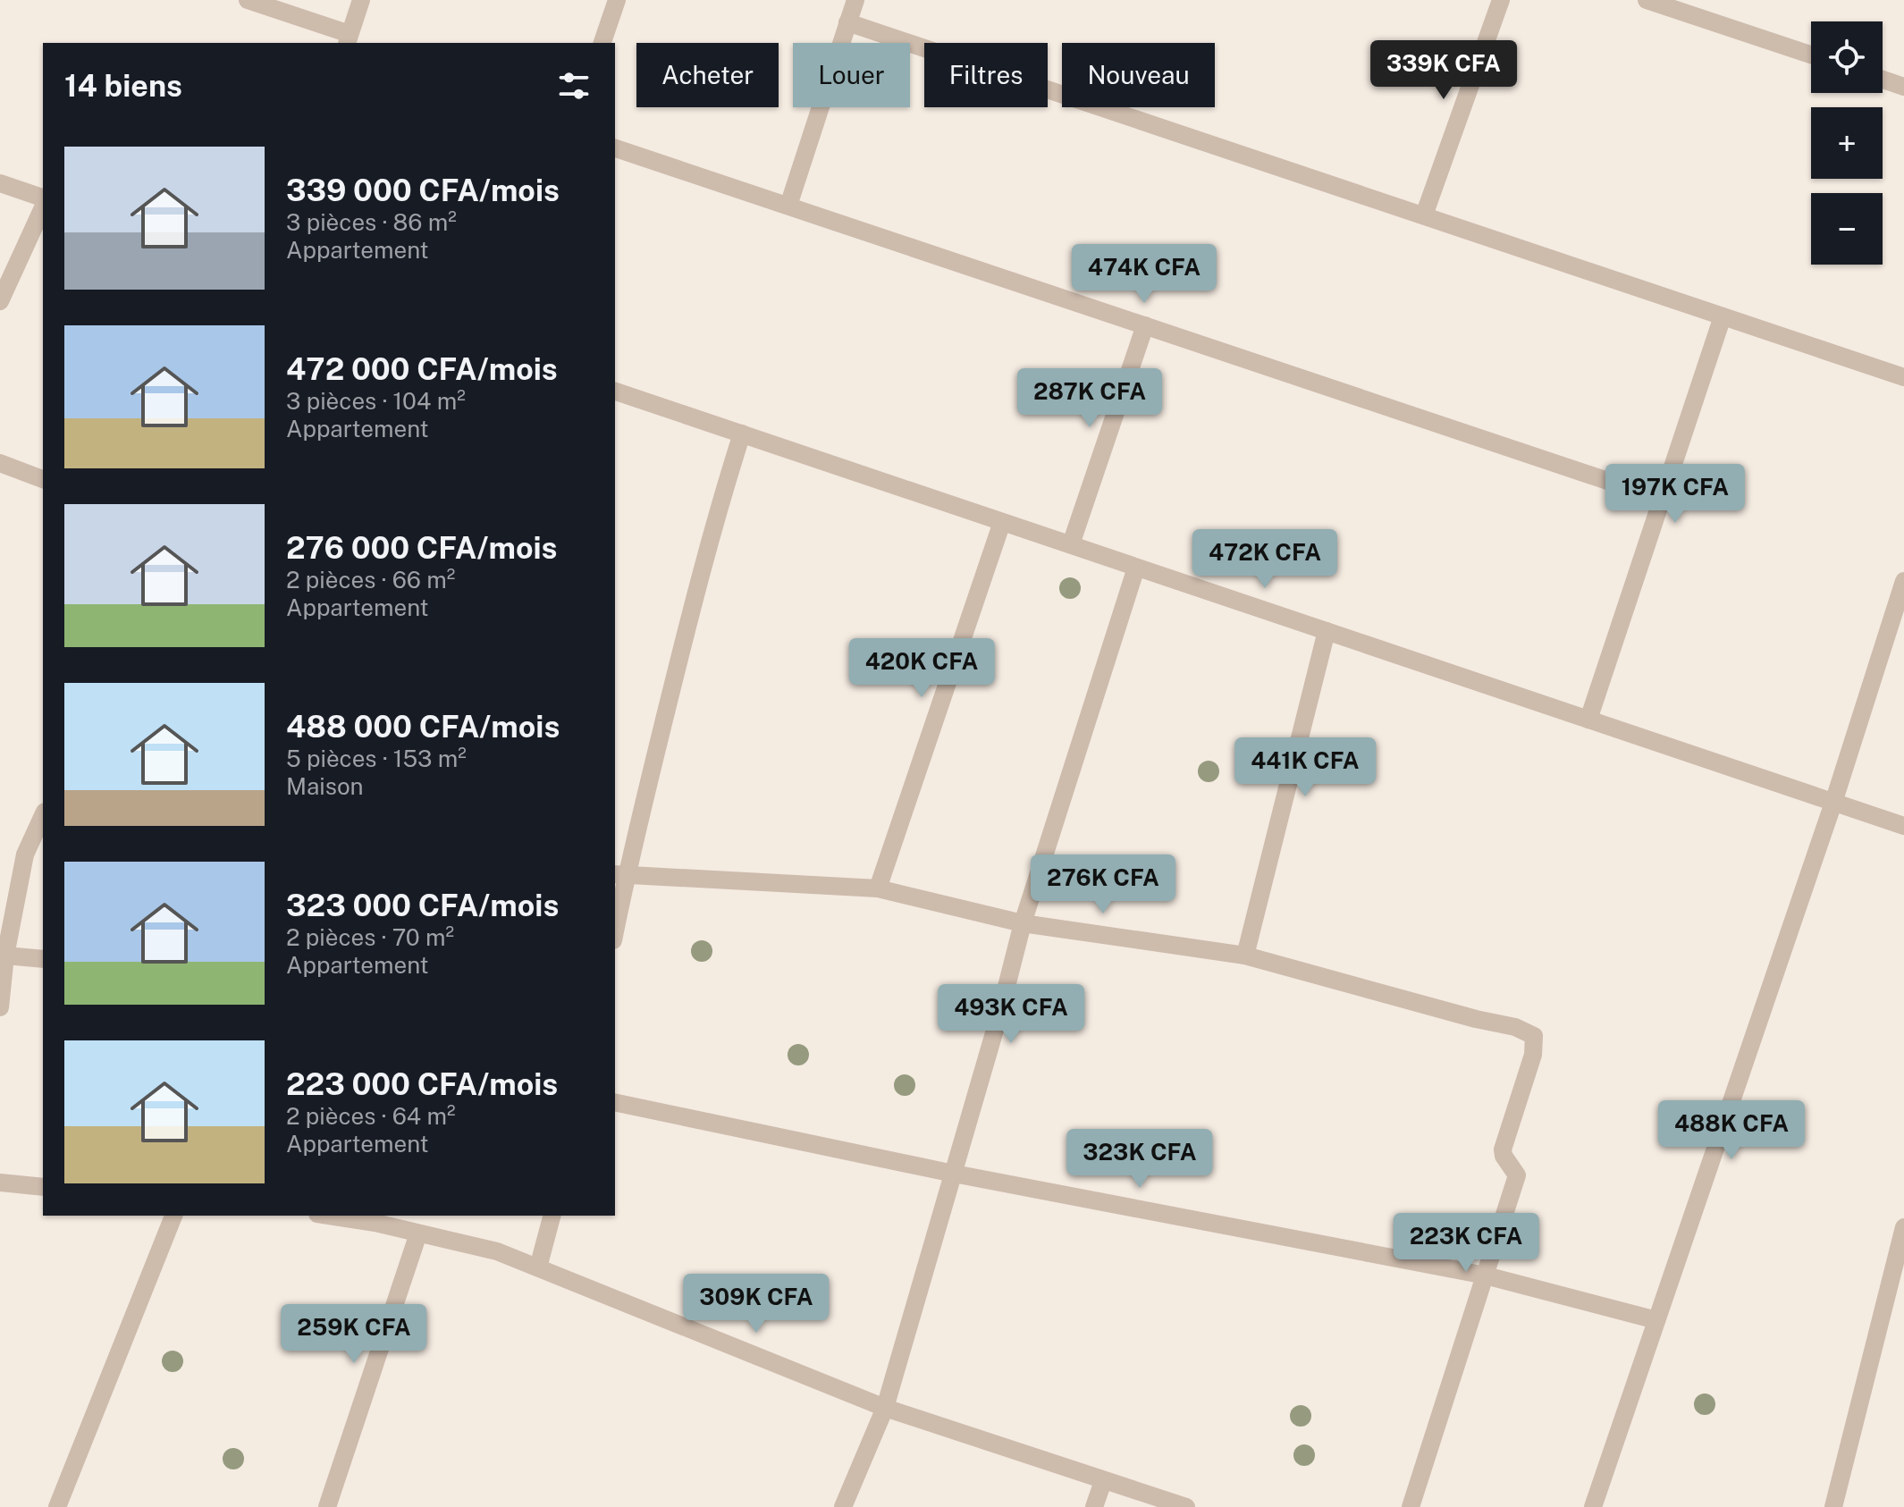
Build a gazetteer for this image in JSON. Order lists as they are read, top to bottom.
{
  "page": {
    "map_buttons": ["+", "−"],
    "price": [
      "339K CFA",
      "474K CFA",
      "287K CFA",
      "197K CFA",
      "472K CFA",
      "420K CFA",
      "441K CFA",
      "276K CFA",
      "493K CFA",
      "488K CFA",
      "323K CFA",
      "223K CFA",
      "309K CFA",
      "259K CFA"
    ],
    "chip": [
      "Acheter",
      "Louer",
      "Filtres",
      "Nouveau"
    ],
    "heading": "14 biens",
    "list": [
      {
        "name": "339 000 CFA/mois",
        "note": "3 pièces · 86 m² · Appartement"
      },
      {
        "name": "472 000 CFA/mois",
        "note": "3 pièces · 104 m² · Appartement"
      },
      {
        "name": "276 000 CFA/mois",
        "note": "2 pièces · 66 m² · Appartement"
      },
      {
        "name": "488 000 CFA/mois",
        "note": "5 pièces · 153 m² · Maison"
      },
      {
        "name": "323 000 CFA/mois",
        "note": "2 pièces · 70 m² · Appartement"
      },
      {
        "name": "223 000 CFA/mois",
        "note": "2 pièces · 64 m² · Appartement"
      }
    ]
  }
}
